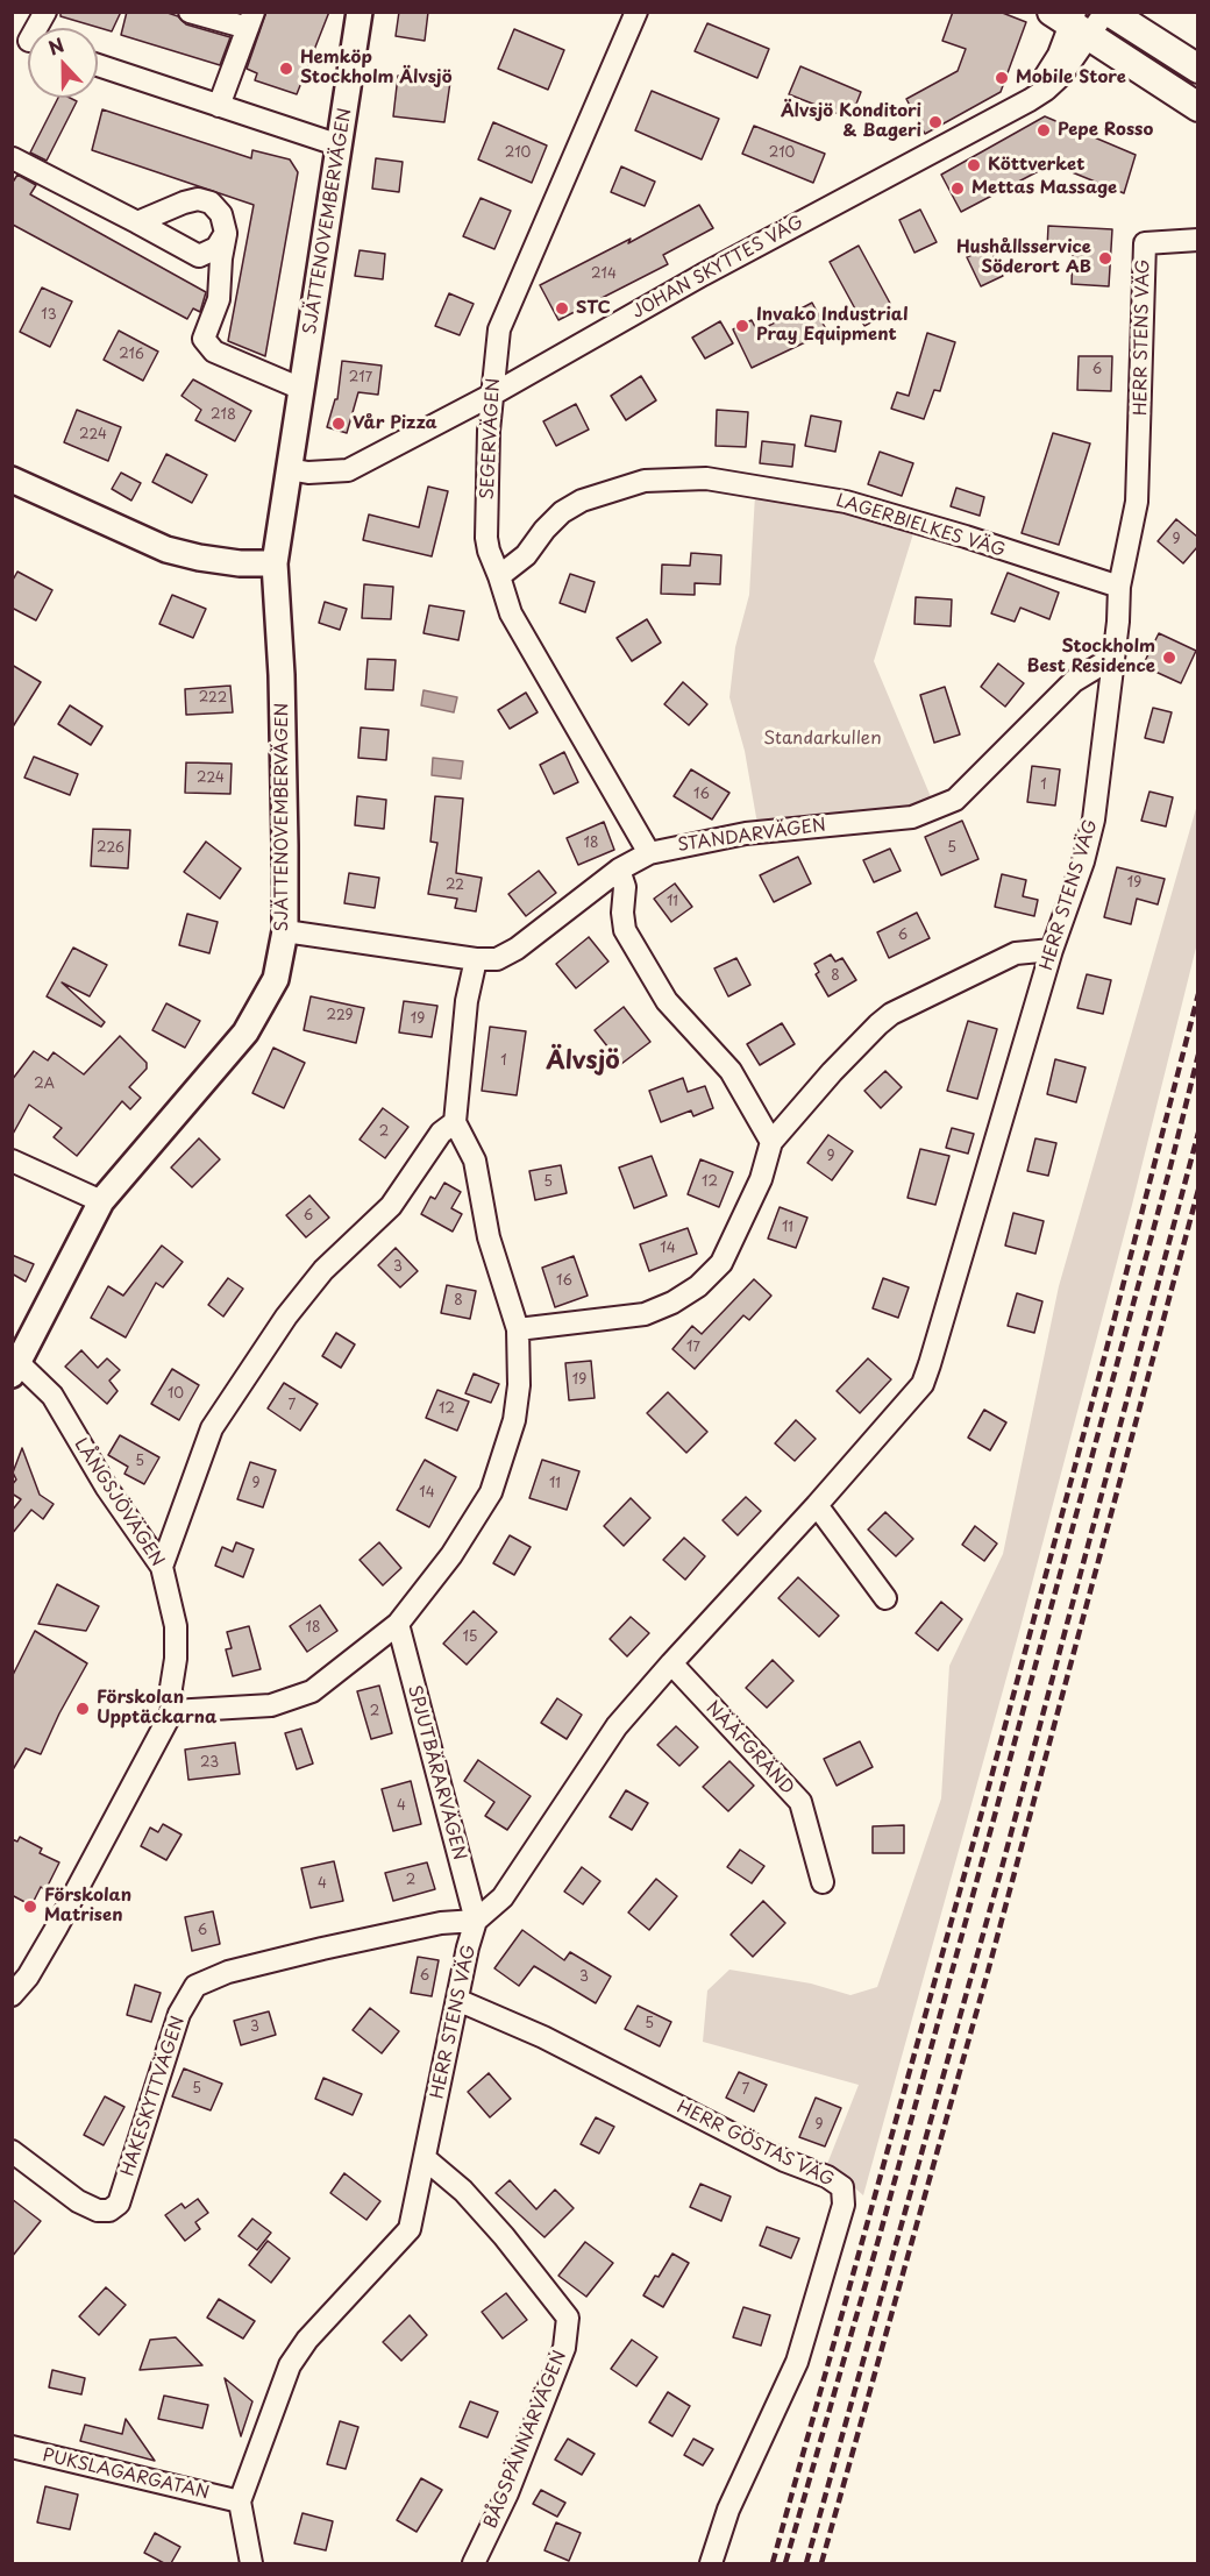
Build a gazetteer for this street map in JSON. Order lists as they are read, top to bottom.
{
  "streets": {
    "street": [
      "SJÄTTENOVEMBERVÄGEN",
      "JOHAN SKYTTES VÄG",
      "HERR STENS VÄG",
      "SEGERVÄGEN",
      "LAGERBIELKES VÄG",
      "STANDARVÄGEN",
      "LÅNGSJÖVÄGEN",
      "NÄÄFGRÄND",
      "SPJUTBÄRARVÄGEN",
      "HAKESKYTTVÄGEN",
      "HERR GÖSTAS VÄG",
      "BÅGSPÄNNARVÄGEN",
      "PUKSLAGARGATAN"
    ]
  },
  "crossings": [
    ["SJÄTTENOVEMBERVÄGEN", "JOHAN SKYTTES VÄG"],
    ["SJÄTTENOVEMBERVÄGEN", "STANDARVÄGEN"],
    ["SJÄTTENOVEMBERVÄGEN", "LÅNGSJÖVÄGEN"],
    ["JOHAN SKYTTES VÄG", "SEGERVÄGEN"],
    ["HERR STENS VÄG", "LAGERBIELKES VÄG"],
    ["HERR STENS VÄG", "STANDARVÄGEN"],
    ["HERR STENS VÄG", "NÄÄFGRÄND"],
    ["HERR STENS VÄG", "SPJUTBÄRARVÄGEN"],
    ["HERR STENS VÄG", "HAKESKYTTVÄGEN"],
    ["HERR STENS VÄG", "HERR GÖSTAS VÄG"],
    ["HERR STENS VÄG", "BÅGSPÄNNARVÄGEN"],
    ["HERR STENS VÄG", "PUKSLAGARGATAN"],
    ["SEGERVÄGEN", "LAGERBIELKES VÄG"],
    ["SEGERVÄGEN", "STANDARVÄGEN"],
    ["SPJUTBÄRARVÄGEN", "HAKESKYTTVÄGEN"]
  ],
  "districts": ["Älvsjö"],
  "parks": ["Standarkullen"],
  "places": [
    "Hemköp Stockholm Älvsjö",
    "Mobile Store",
    "Älvsjö Konditori & Bageri",
    "Pepe Rosso",
    "Köttverket",
    "Mettas Massage",
    "Hushållsservice Söderort AB",
    "STC",
    "Invako Industrial Pray Equipment",
    "Vår Pizza",
    "Stockholm Best Residence",
    "Förskolan Upptäckarna",
    "Förskolan Matrisen"
  ],
  "house_numbers": [
    "210",
    "210",
    "214",
    "13",
    "216",
    "6",
    "217",
    "218",
    "224",
    "9",
    "222",
    "224",
    "1",
    "16",
    "18",
    "226",
    "5",
    "19",
    "22",
    "11",
    "6",
    "8",
    "229",
    "19",
    "1",
    "2A",
    "2",
    "9",
    "5",
    "12",
    "6",
    "11",
    "14",
    "3",
    "16",
    "8",
    "17",
    "19",
    "10",
    "7",
    "12",
    "5",
    "9",
    "11",
    "14",
    "18",
    "15",
    "2",
    "23",
    "4",
    "2",
    "4",
    "6",
    "6",
    "3",
    "5",
    "3",
    "5",
    "7",
    "9"
  ],
  "north": "top"
}
